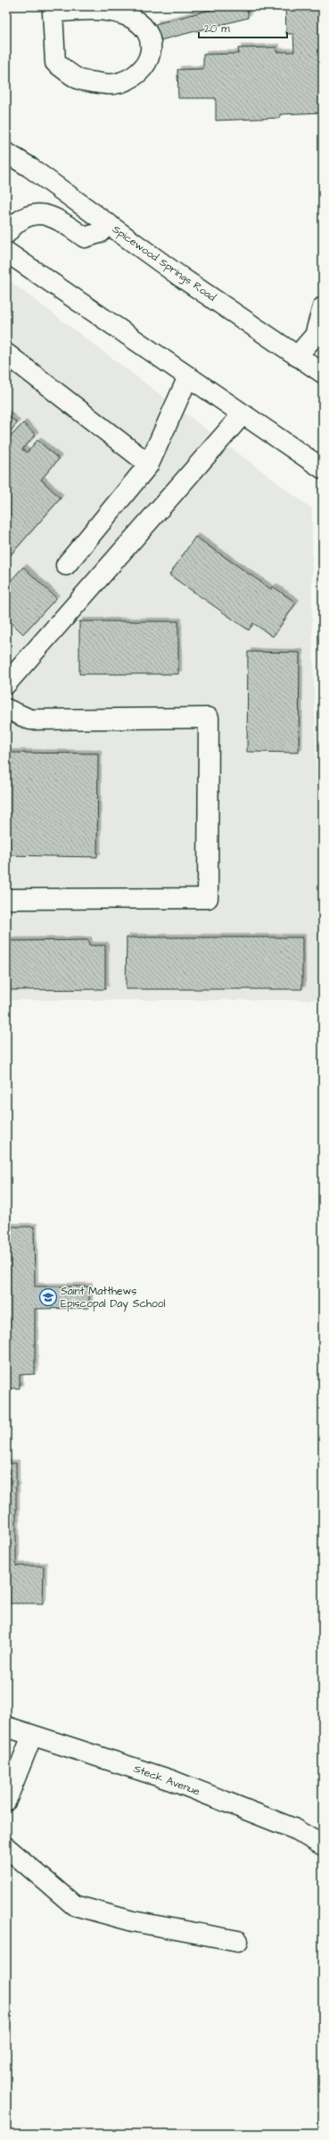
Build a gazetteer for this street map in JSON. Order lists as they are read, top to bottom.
{
  "streets": {
    "main road": ["Spicewood Springs Road", "Steck Avenue"]
  },
  "places": {
    "school or university": ["Saint Matthews Episcopal Day School"]
  },
  "scale_bar": "20 m"
}
